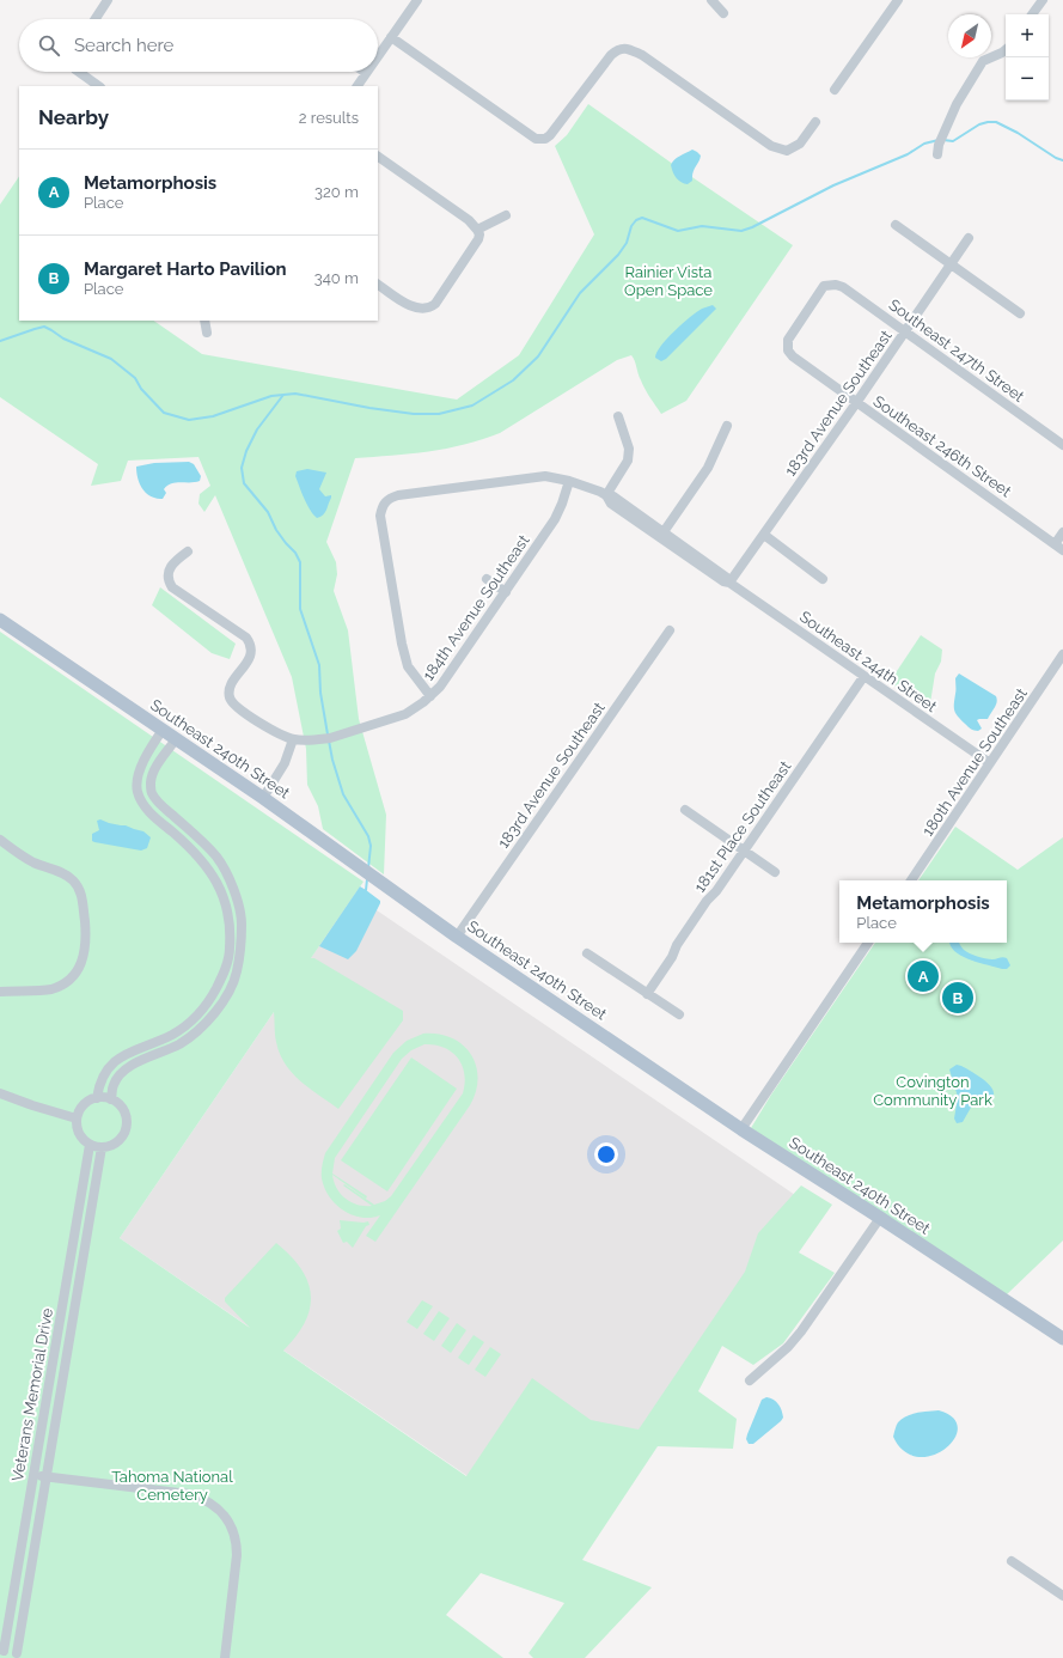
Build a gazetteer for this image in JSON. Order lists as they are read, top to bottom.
{
  "streets": {
    "main road": ["Southeast 240th Street"],
    "street": [
      "Southeast 247th Street",
      "183rd Avenue Southeast",
      "Southeast 246th Street",
      "184th Avenue Southeast",
      "Southeast 244th Street",
      "180th Avenue Southeast",
      "181st Place Southeast",
      "Veterans Memorial Drive"
    ]
  },
  "crossings": [
    ["Southeast 247th Street", "183rd Avenue Southeast"],
    ["Southeast 247th Street", "Southeast 246th Street"],
    ["183rd Avenue Southeast", "Southeast 246th Street"],
    ["183rd Avenue Southeast", "Southeast 244th Street"],
    ["183rd Avenue Southeast", "Southeast 240th Street"],
    ["184th Avenue Southeast", "Southeast 244th Street"],
    ["Southeast 244th Street", "180th Avenue Southeast"],
    ["Southeast 244th Street", "181st Place Southeast"]
  ],
  "parks": ["Rainier Vista Open Space", "Covington Community Park", "Tahoma National Cemetery"],
  "north": "bottom left",
  "page": {
    "map_buttons": ["+", "−"],
    "search": "Search here",
    "heading": ["Nearby", "2 results"],
    "list": [
      {
        "mark": "A",
        "name": "Metamorphosis",
        "note": "Place",
        "value": "320 m"
      },
      {
        "mark": "B",
        "name": "Margaret Harto Pavilion",
        "note": "Place",
        "value": "340 m"
      }
    ],
    "popup": ["Metamorphosis", "Place"],
    "pins": ["A", "B"]
  }
}
